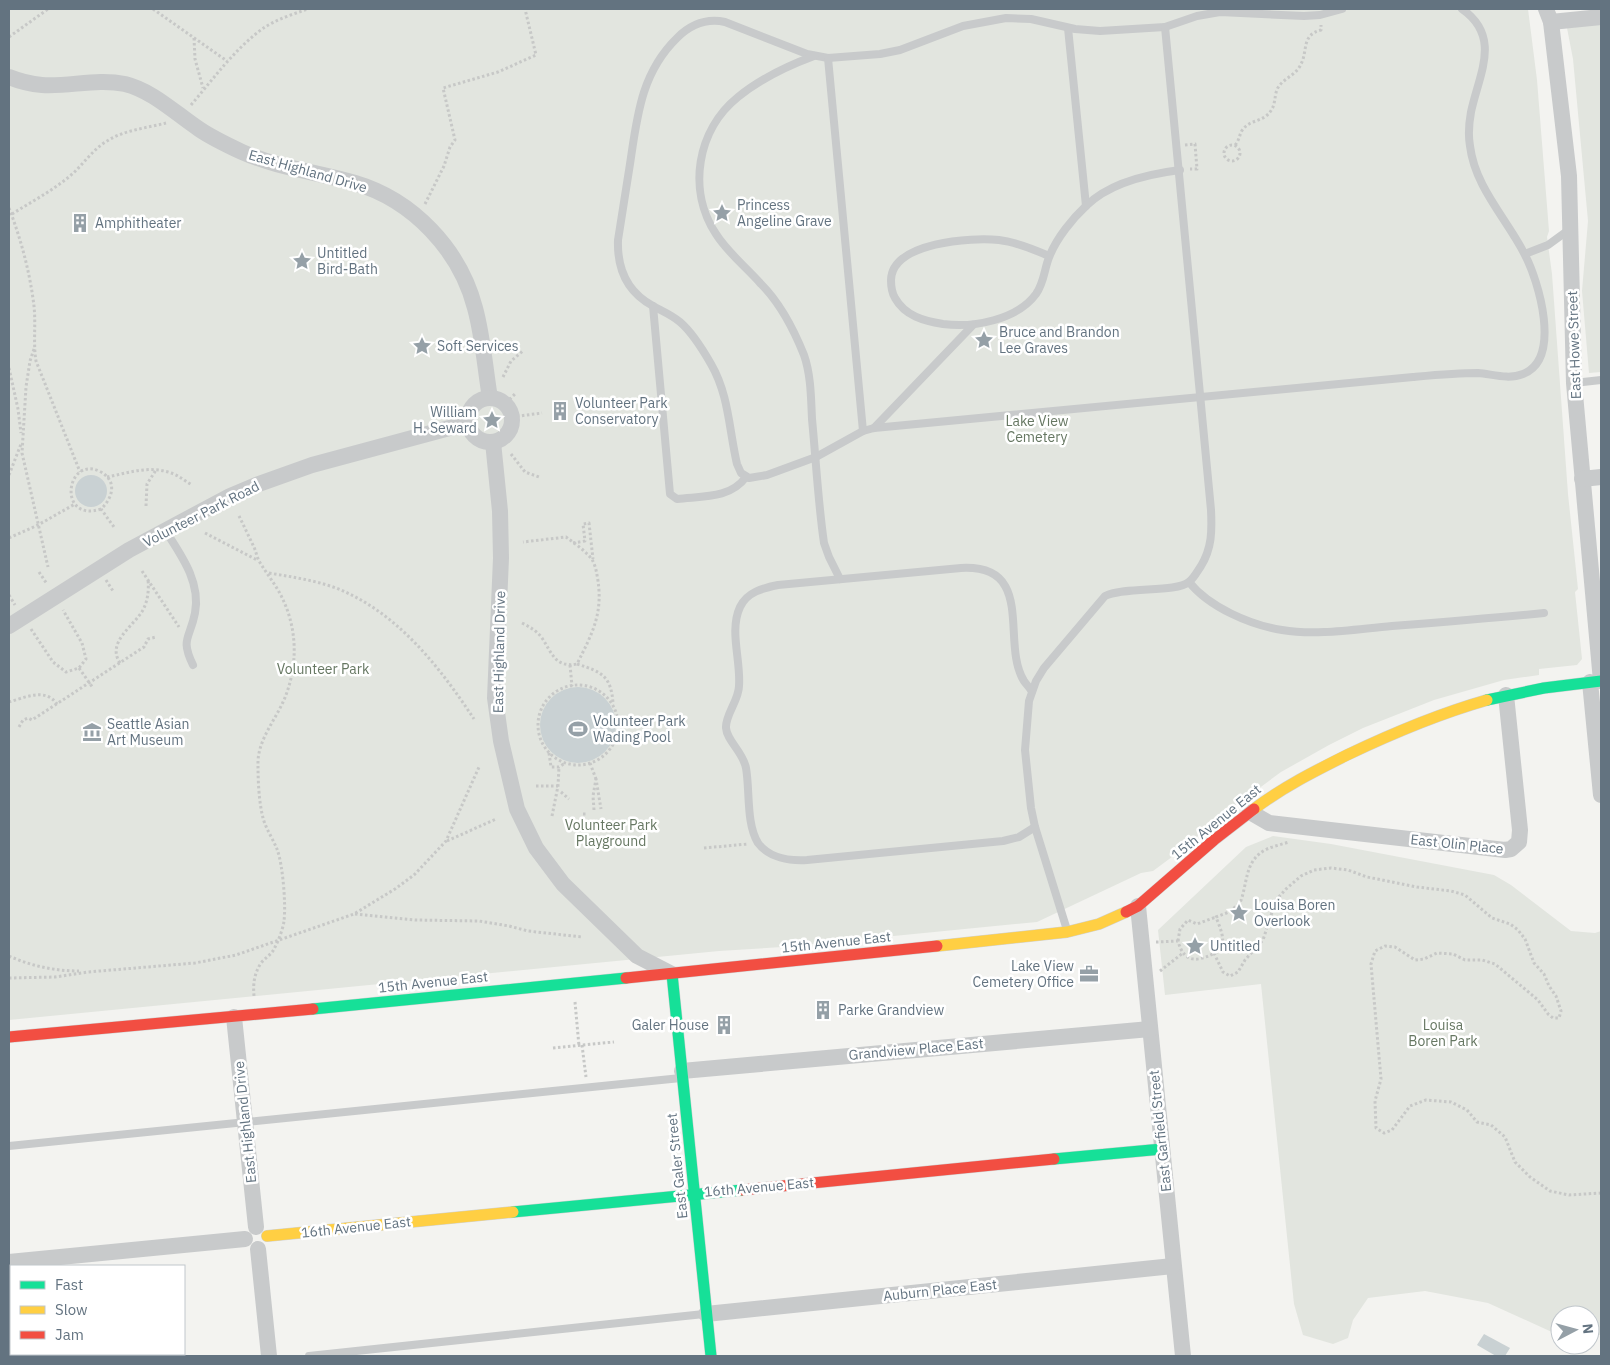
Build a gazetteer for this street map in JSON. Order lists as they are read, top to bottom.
{
  "streets": {
    "street": [
      "East Highland Drive",
      "East Howe Street",
      "Volunteer Park Road",
      "15th Avenue East",
      "East Olin Place",
      "Grandview Place East",
      "East Garfield Street",
      "East Galer Street",
      "16th Avenue East",
      "Auburn Place East"
    ]
  },
  "crossings": [
    ["East Highland Drive", "Volunteer Park Road"],
    ["East Highland Drive", "15th Avenue East"],
    ["East Highland Drive", "East Galer Street"],
    ["East Highland Drive", "16th Avenue East"],
    ["East Howe Street", "15th Avenue East"],
    ["15th Avenue East", "East Olin Place"],
    ["15th Avenue East", "East Garfield Street"],
    ["15th Avenue East", "East Galer Street"],
    ["Grandview Place East", "East Garfield Street"],
    ["Grandview Place East", "East Galer Street"],
    ["East Garfield Street", "16th Avenue East"],
    ["East Garfield Street", "Auburn Place East"],
    ["East Galer Street", "16th Avenue East"],
    ["East Galer Street", "Auburn Place East"]
  ],
  "parks": [
    "Lake View Cemetery",
    "Volunteer Park",
    "Volunteer Park Playground",
    "Louisa Boren Park"
  ],
  "places": {
    "place": [
      "Princess Angeline Grave",
      "Untitled Bird-Bath",
      "Bruce and Brandon Lee Graves",
      "Soft Services",
      "William H. Seward",
      "Louisa Boren Overlook",
      "Untitled"
    ],
    "building": [
      "Amphitheater",
      "Volunteer Park Conservatory",
      "Parke Grandview",
      "Galer House"
    ],
    "sports": ["Volunteer Park Wading Pool"],
    "museum": ["Seattle Asian Art Museum"],
    "office": ["Lake View Cemetery Office"]
  },
  "legend": ["Fast", "Slow", "Jam"],
  "north": "right"
}
